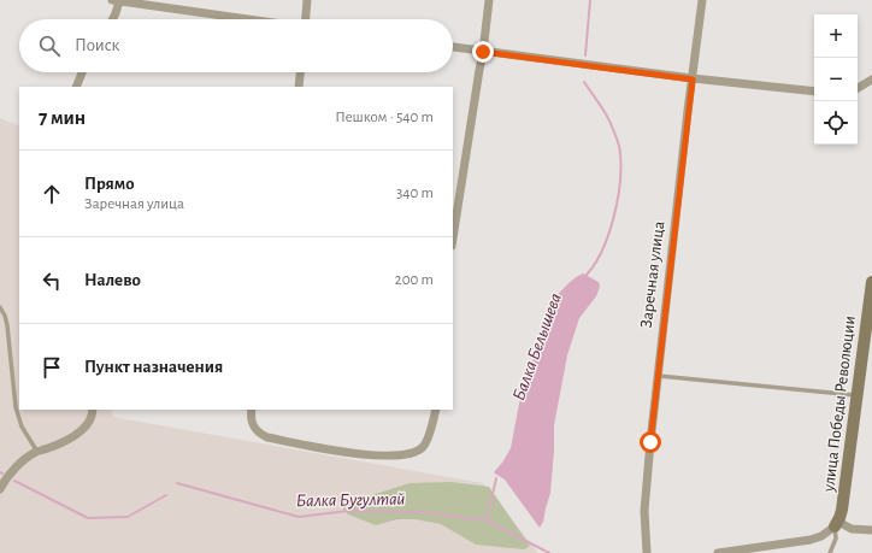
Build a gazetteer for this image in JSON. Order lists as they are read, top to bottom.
{
  "streets": {
    "street": ["Заречная улица", "улица Победы Революции"]
  },
  "water": ["Балка Белышева", "Балка Бугултай"],
  "page": {
    "map_buttons": ["+", "−"],
    "search": "Поиск",
    "heading": ["7 мин", "Пешком · 540 m"],
    "list": [
      ["Прямо", "Заречная улица", "340 m"],
      ["Налево", "200 m"],
      "Пункт назначения"
    ]
  }
}
